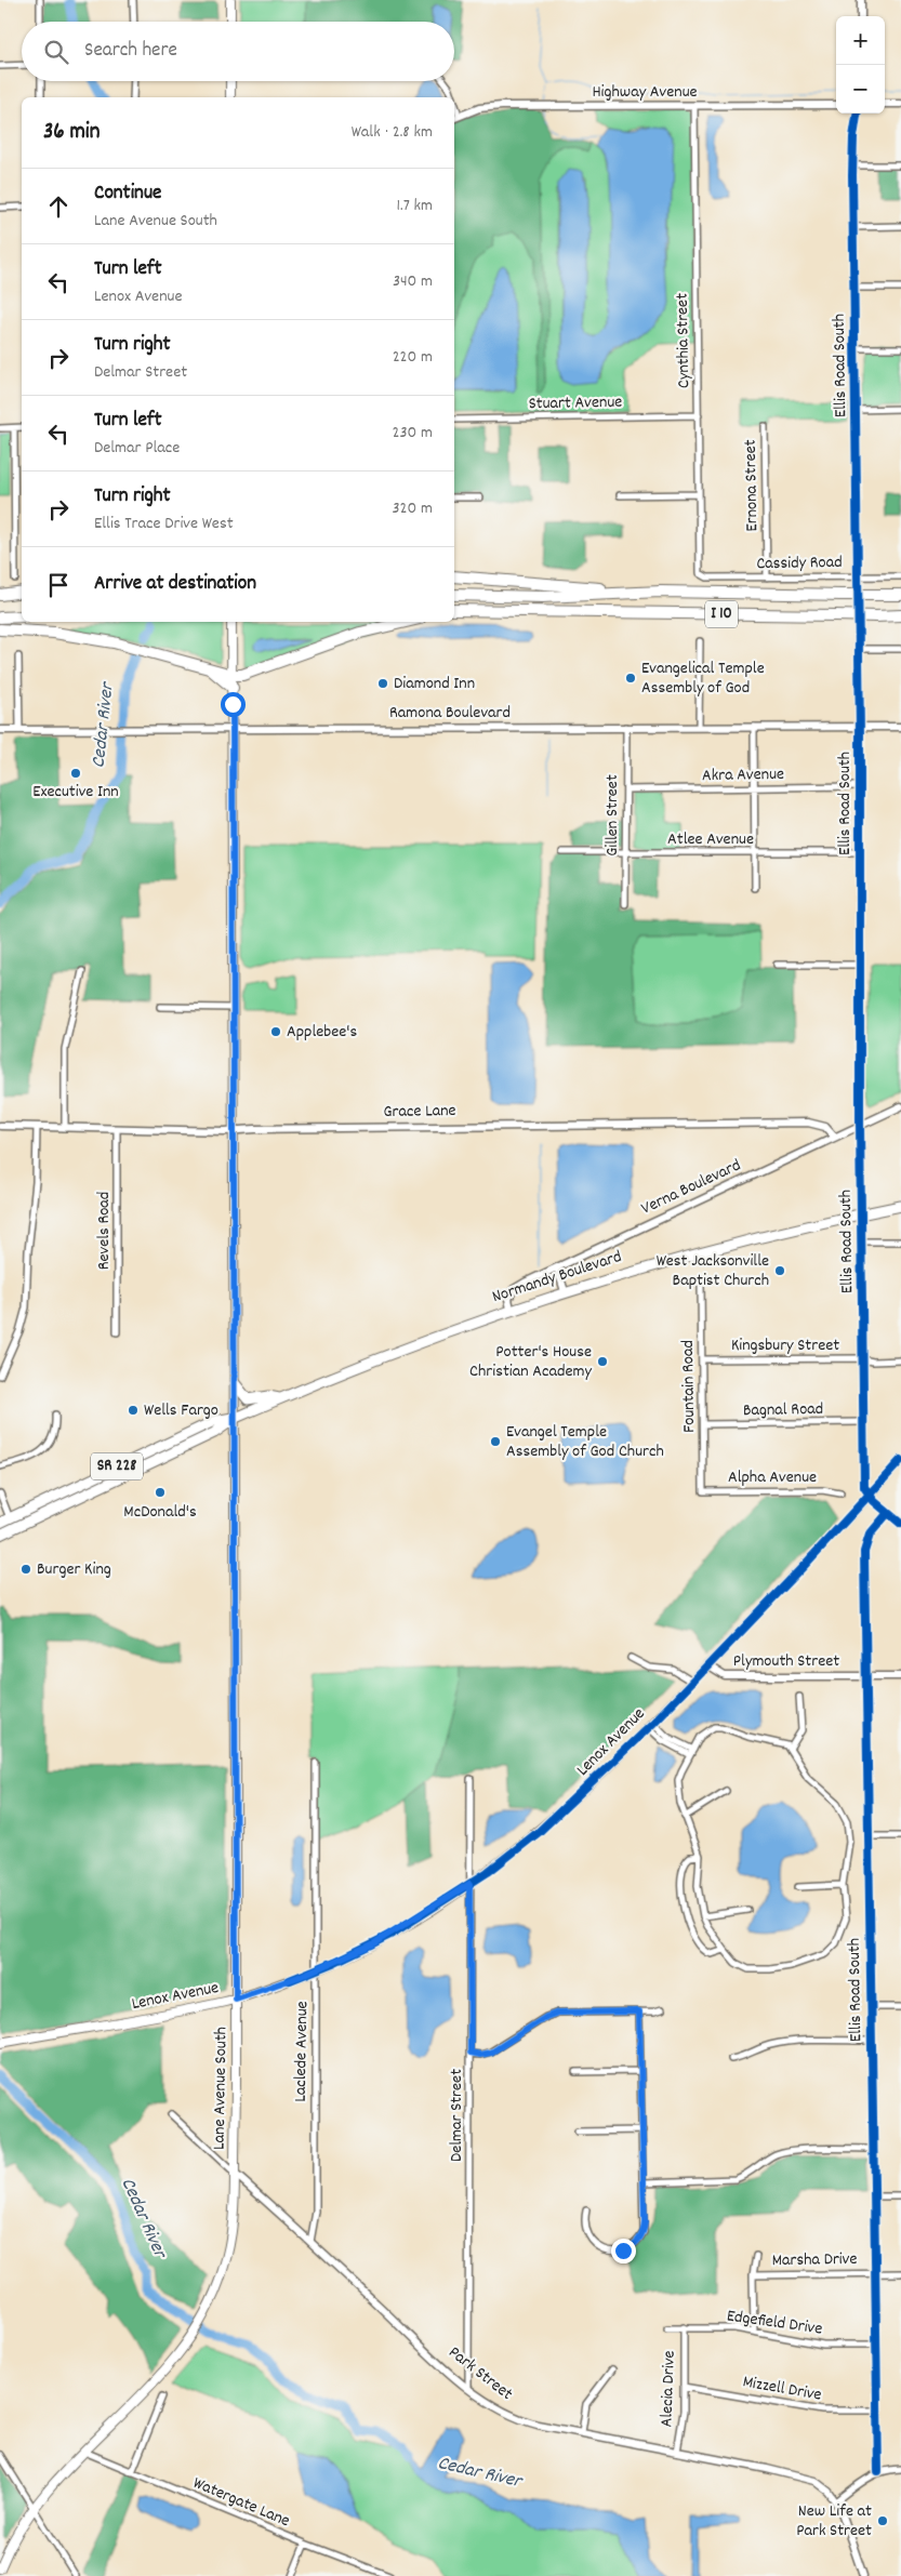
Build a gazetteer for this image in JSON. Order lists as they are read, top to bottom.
{
  "streets": {
    "highway": ["I 10"],
    "main road": [
      "Normandy Boulevard",
      "SR 228",
      "Lenox Avenue",
      "Lane Avenue South"
    ],
    "street": [
      "Highway Avenue",
      "Cynthia Street",
      "Ellis Road South",
      "Stuart Avenue",
      "Ernona Street",
      "Cassidy Road",
      "Ramona Boulevard",
      "Akra Avenue",
      "Gillen Street",
      "Atlee Avenue",
      "Grace Lane",
      "Verna Boulevard",
      "Revels Road",
      "Kingsbury Street",
      "Fountain Road",
      "Bagnal Road",
      "Alpha Avenue",
      "Plymouth Street",
      "Laclede Avenue",
      "Delmar Street",
      "Marsha Drive",
      "Edgefield Drive",
      "Park Street",
      "Alecia Drive",
      "Mizzell Drive",
      "Watergate Lane"
    ]
  },
  "crossings": [
    ["Highway Avenue", "Cynthia Street"],
    ["Cynthia Street", "Stuart Avenue"],
    ["Cynthia Street", "Cassidy Road"],
    ["Ellis Road South", "Cassidy Road"],
    ["Ellis Road South", "Ramona Boulevard"],
    ["Ellis Road South", "Akra Avenue"],
    ["Ellis Road South", "Atlee Avenue"],
    ["Ellis Road South", "Verna Boulevard"],
    ["Ellis Road South", "Normandy Boulevard"],
    ["Ellis Road South", "Kingsbury Street"],
    ["Ellis Road South", "Bagnal Road"],
    ["Ellis Road South", "Plymouth Street"],
    ["Ellis Road South", "Lenox Avenue"],
    ["Ellis Road South", "Marsha Drive"],
    ["Ellis Road South", "Edgefield Drive"],
    ["Ellis Road South", "Mizzell Drive"],
    ["Ernona Street", "Cassidy Road"],
    ["Ramona Boulevard", "Gillen Street"],
    ["Ramona Boulevard", "Lane Avenue South"],
    ["Akra Avenue", "Gillen Street"],
    ["Gillen Street", "Atlee Avenue"],
    ["Grace Lane", "Verna Boulevard"],
    ["Grace Lane", "Revels Road"],
    ["Grace Lane", "Lane Avenue South"],
    ["Verna Boulevard", "Normandy Boulevard"],
    ["Normandy Boulevard", "Lane Avenue South"],
    ["Kingsbury Street", "Fountain Road"],
    ["Fountain Road", "Bagnal Road"],
    ["Fountain Road", "Alpha Avenue"],
    ["Plymouth Street", "Lenox Avenue"],
    ["Lenox Avenue", "Laclede Avenue"],
    ["Lenox Avenue", "Lane Avenue South"],
    ["Lenox Avenue", "Delmar Street"],
    ["Laclede Avenue", "Park Street"],
    ["Lane Avenue South", "Park Street"],
    ["Lane Avenue South", "Watergate Lane"],
    ["Delmar Street", "Park Street"],
    ["Edgefield Drive", "Alecia Drive"],
    ["Park Street", "Alecia Drive"],
    ["Alecia Drive", "Mizzell Drive"]
  ],
  "water": ["Cedar River"],
  "places": [
    "Evangelical Temple Assembly of God",
    "Diamond Inn",
    "Executive Inn",
    "Applebee's",
    "West Jacksonville Baptist Church",
    "Potter's House Christian Academy",
    "Wells Fargo",
    "Evangel Temple Assembly of God Church",
    "McDonald's",
    "Burger King",
    "New Life at Park Street"
  ],
  "page": {
    "map_buttons": ["+", "−"],
    "search": "Search here",
    "heading": ["36 min", "Walk · 2.8 km"],
    "list": [
      ["Continue", "Lane Avenue South", "1.7 km"],
      ["Turn left", "Lenox Avenue", "340 m"],
      ["Turn right", "Delmar Street", "220 m"],
      ["Turn left", "Delmar Place", "230 m"],
      ["Turn right", "Ellis Trace Drive West", "320 m"],
      "Arrive at destination"
    ]
  }
}
